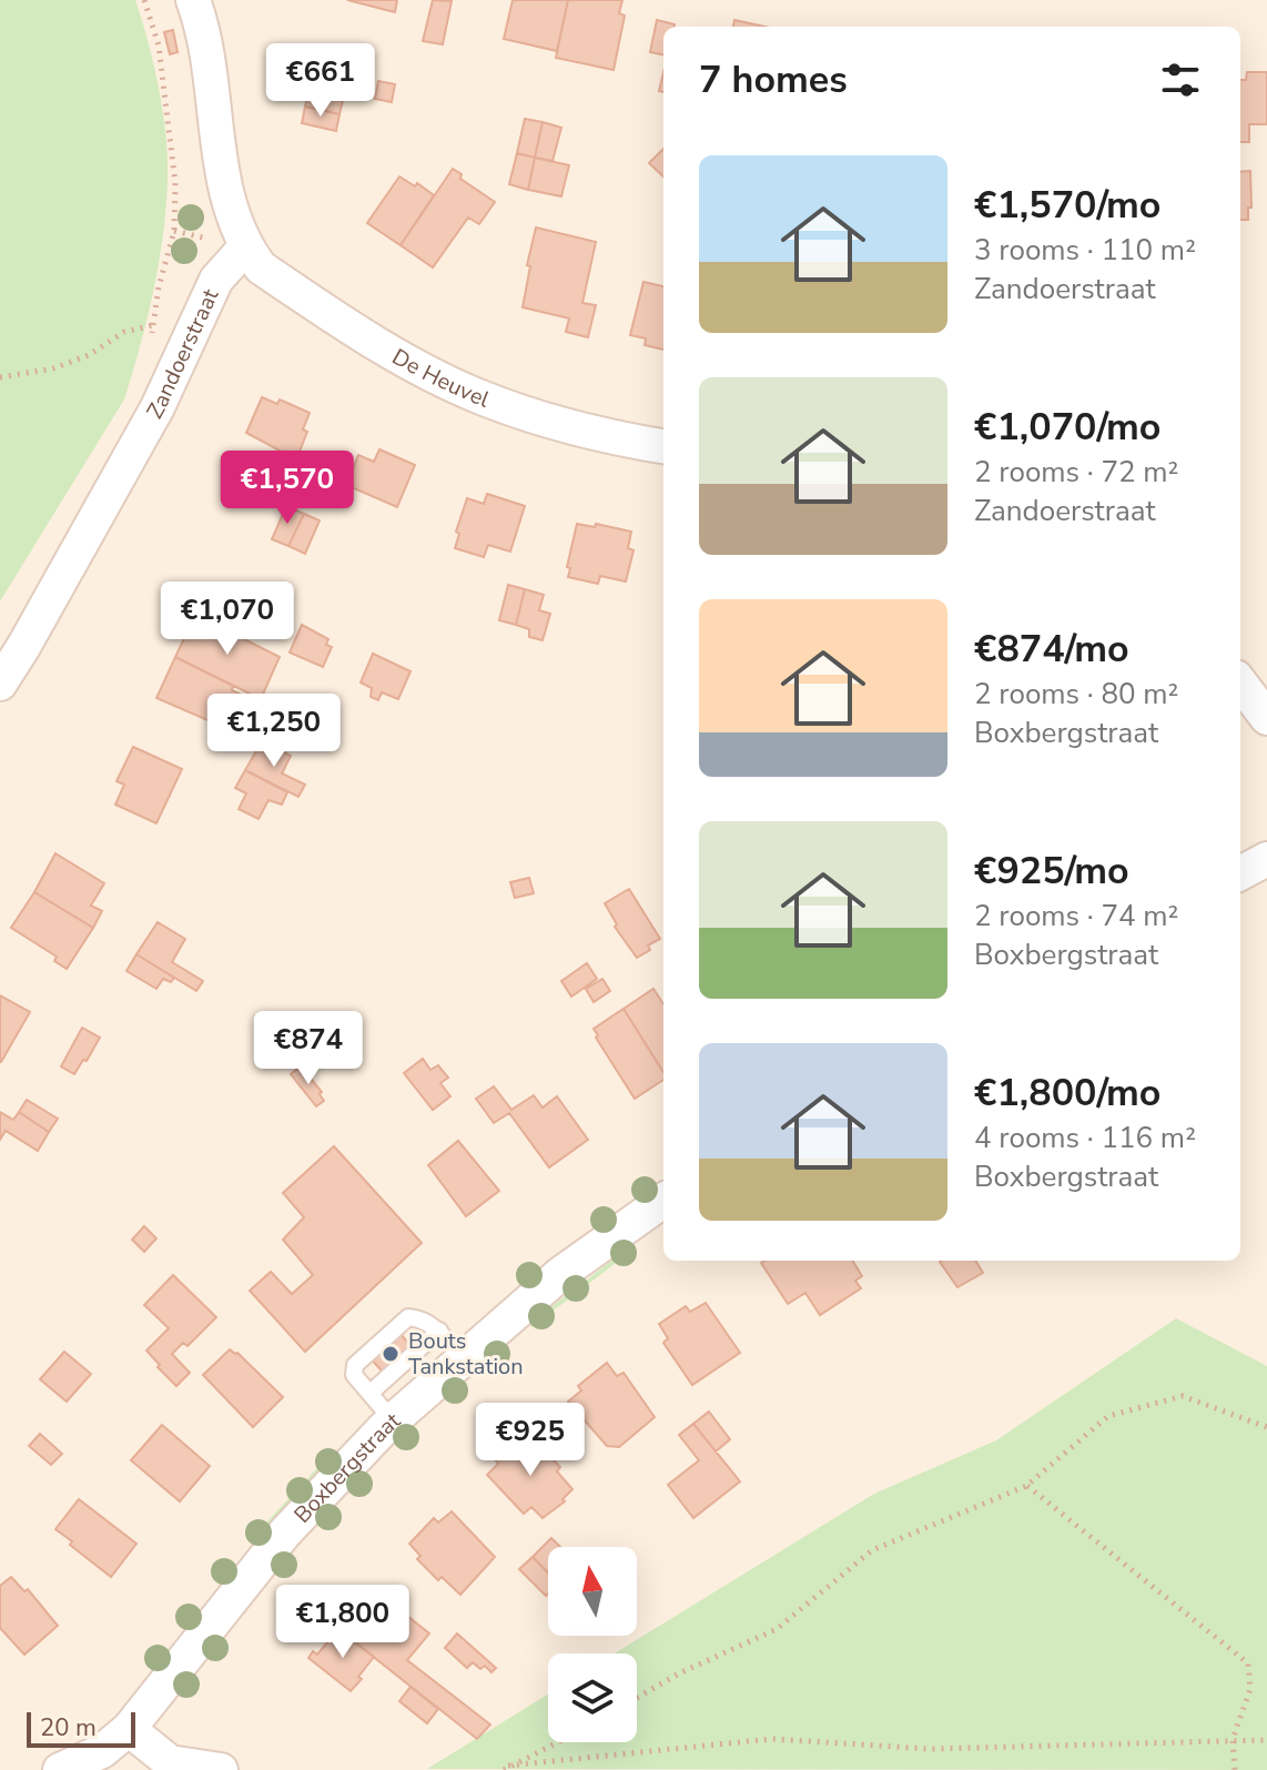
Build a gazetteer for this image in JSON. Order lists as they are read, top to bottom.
{
  "streets": {
    "street": ["Zandoerstraat", "De Heuvel", "Boxbergstraat"]
  },
  "crossings": [
    ["Zandoerstraat", "De Heuvel"]
  ],
  "places": ["Bouts Tankstation"],
  "scale_bar": "20 m",
  "north": "top",
  "page": {
    "heading": "7 homes",
    "price": [
      "€661",
      "€1,570",
      "€1,070",
      "€1,250",
      "€874",
      "€925",
      "€1,800"
    ],
    "list": [
      {
        "name": "€1,570/mo",
        "note": "3 rooms · 110 m² · Zandoerstraat"
      },
      {
        "name": "€1,070/mo",
        "note": "2 rooms · 72 m² · Zandoerstraat"
      },
      {
        "name": "€874/mo",
        "note": "2 rooms · 80 m² · Boxbergstraat"
      },
      {
        "name": "€925/mo",
        "note": "2 rooms · 74 m² · Boxbergstraat"
      },
      {
        "name": "€1,800/mo",
        "note": "4 rooms · 116 m² · Boxbergstraat"
      }
    ],
    "scale": "20 m"
  }
}
